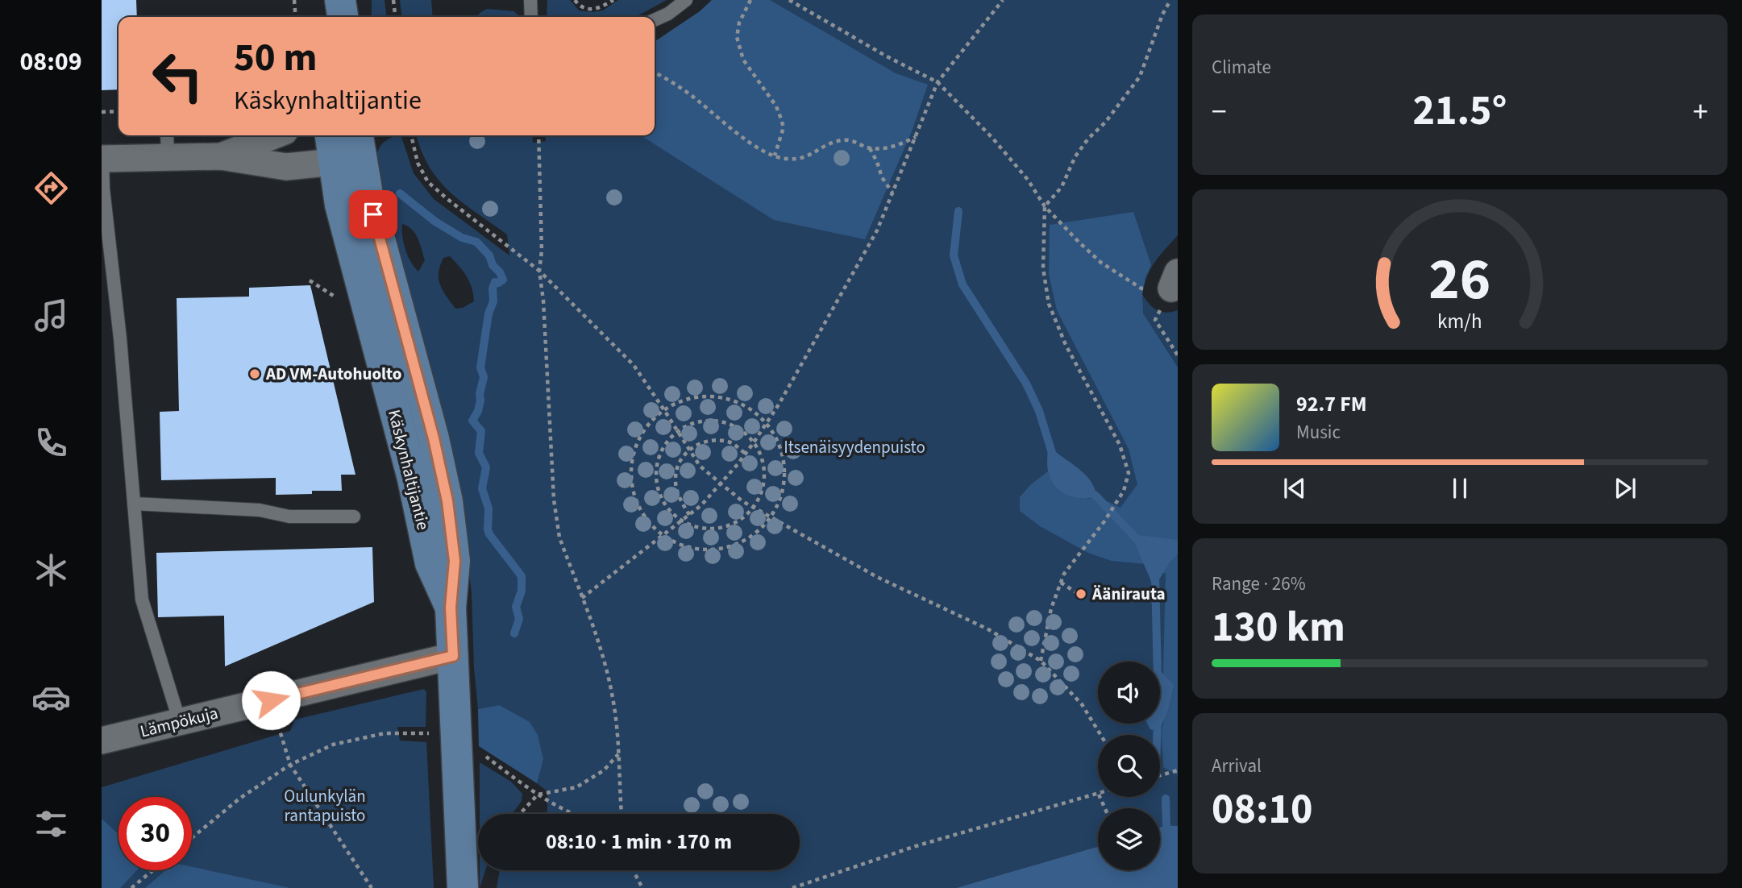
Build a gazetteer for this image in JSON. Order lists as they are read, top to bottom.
{
  "streets": {
    "main road": ["Käskynhaltijantie"],
    "street": ["Lämpökuja"]
  },
  "crossings": [
    ["Käskynhaltijantie", "Lämpökuja"]
  ],
  "parks": ["Itsenäisyydenpuisto", "Oulunkylän rantapuisto"],
  "places": ["AD VM-Autohuolto", "Äänirauta"],
  "page": {
    "tabs": "08:09",
    "tile": [
      "Climate",
      ["Range · 26%", "130 km"],
      ["Arrival", "08:10"]
    ],
    "turn": ["50 m", "Käskynhaltijantie"],
    "heat": ["−", "21.5°", "+"],
    "song": ["92.7 FM", "Music"],
    "limit": "30",
    "trip": "08:10 · 1 min · 170 m",
    "gauge": ["26", "km/h"]
  }
}
